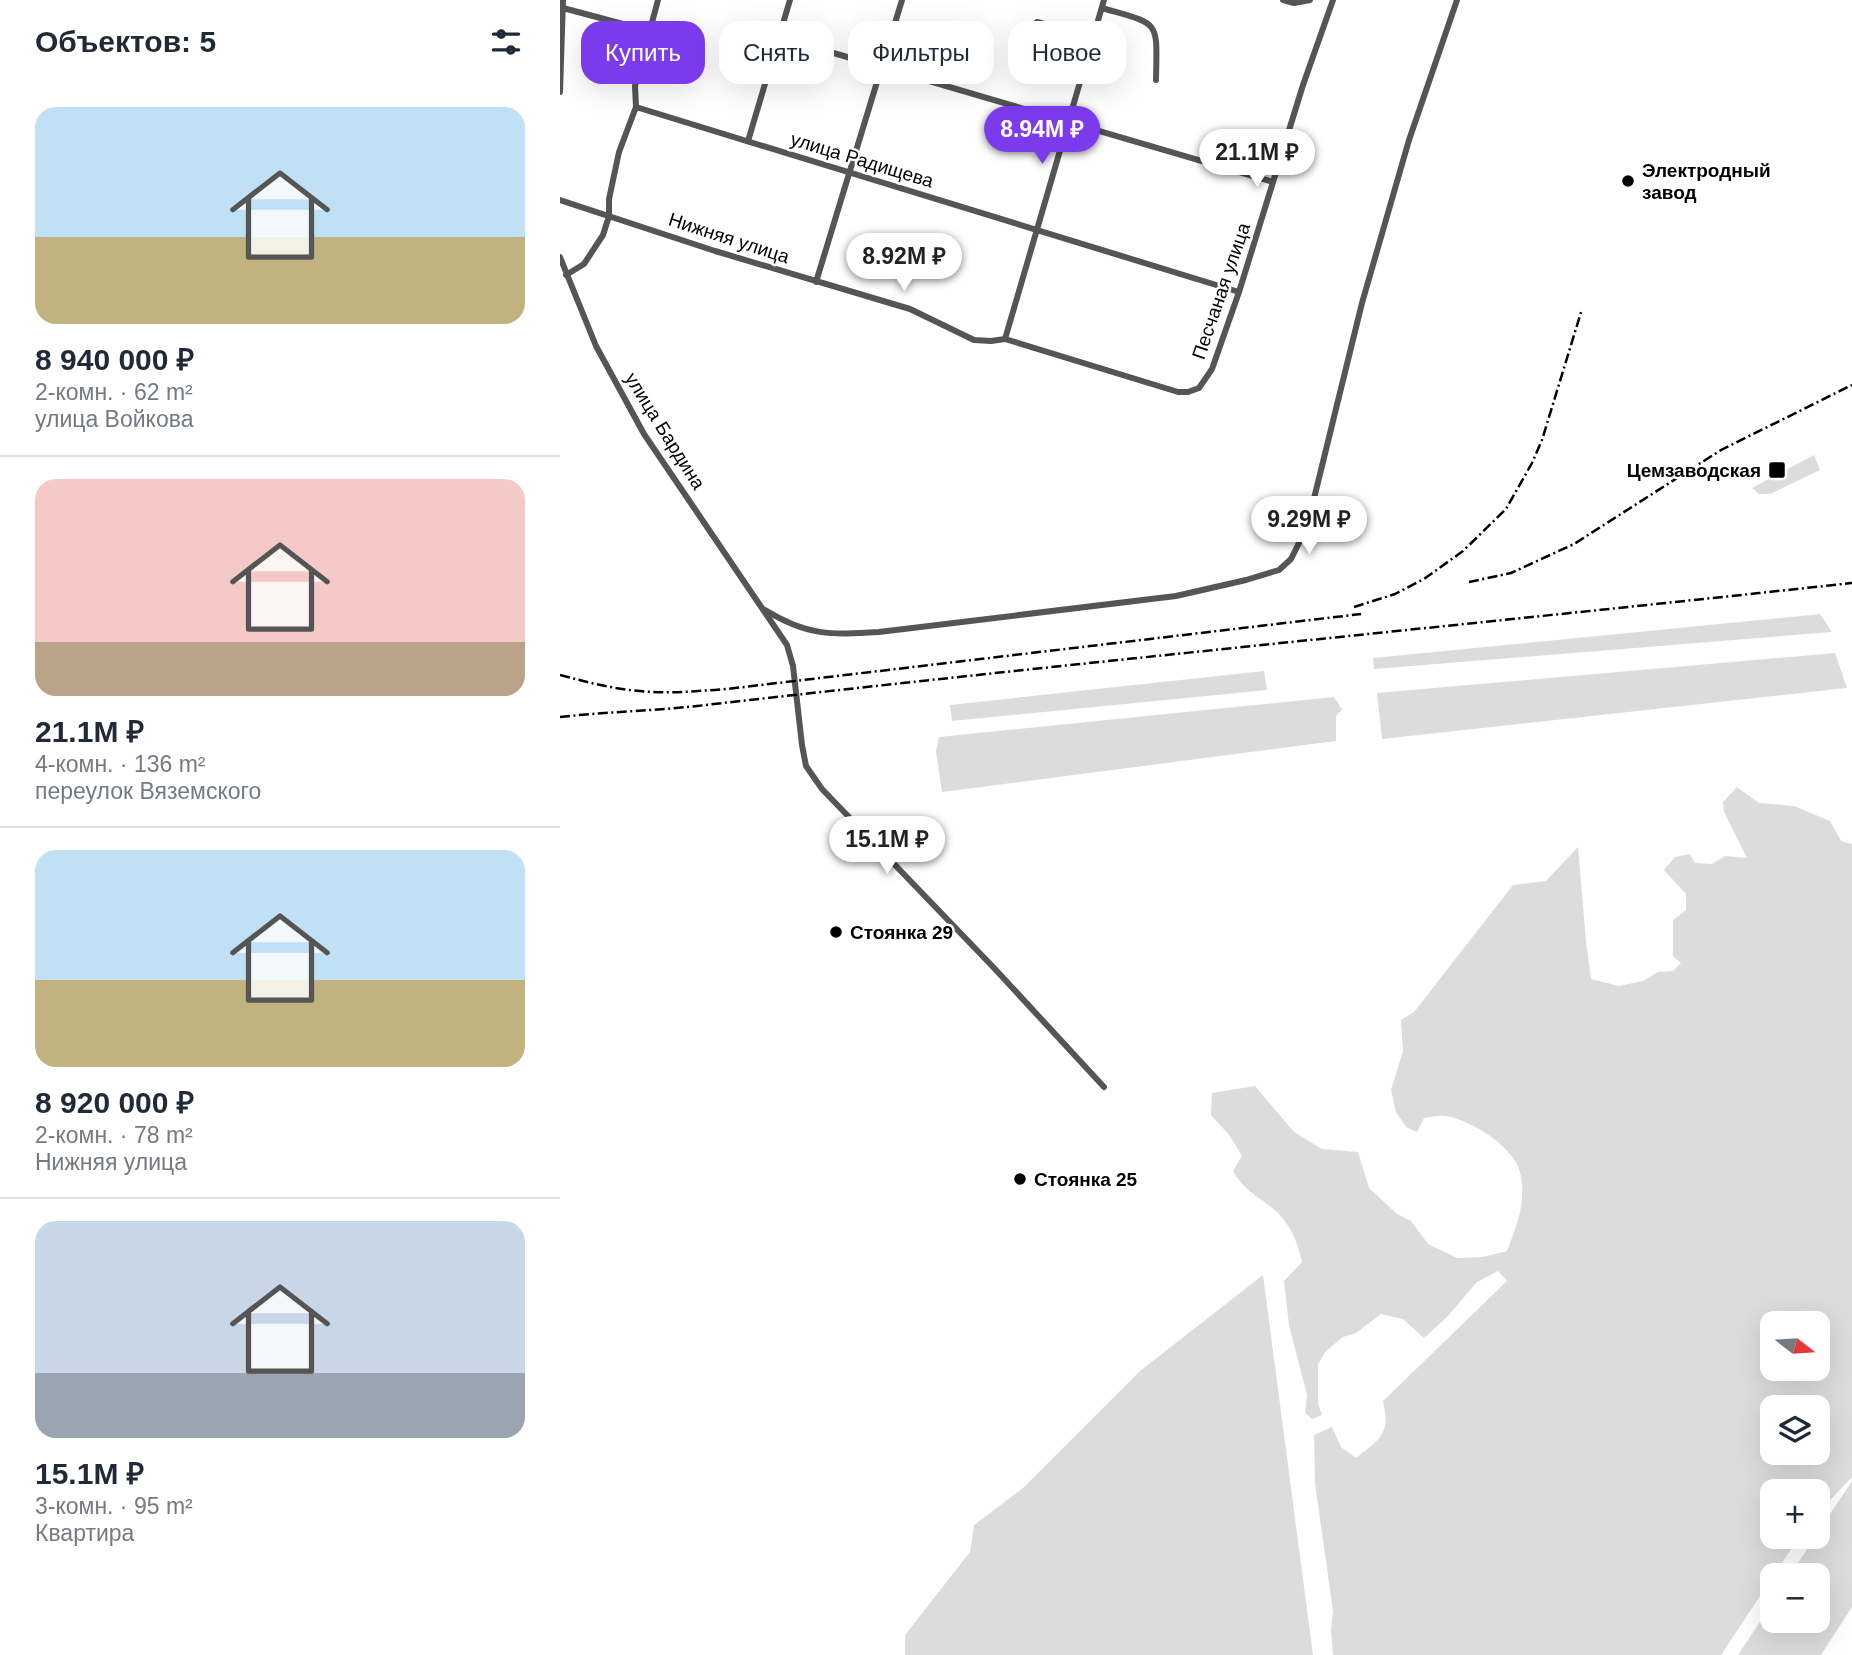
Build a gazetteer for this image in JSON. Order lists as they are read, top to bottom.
{
  "streets": {
    "street": [
      "улица Радищева",
      "Нижняя улица",
      "Песчаная улица",
      "улица Бардина"
    ]
  },
  "crossings": [
    ["улица Радищева", "Песчаная улица"],
    ["Нижняя улица", "Песчаная улица"]
  ],
  "places": {
    "other": ["Электродный завод", "Стоянка 29", "Стоянка 25"],
    "transit": ["Цемзаводская"]
  },
  "north": "right",
  "page": {
    "heading": "Объектов: 5",
    "chip": [
      "Купить",
      "Снять",
      "Фильтры",
      "Новое"
    ],
    "list": [
      {
        "name": "8 940 000 ₽",
        "note": "2-комн. · 62 m² · улица Войкова"
      },
      {
        "name": "21.1M ₽",
        "note": "4-комн. · 136 m² · переулок Вяземского"
      },
      {
        "name": "8 920 000 ₽",
        "note": "2-комн. · 78 m² · Нижняя улица"
      },
      {
        "name": "15.1M ₽",
        "note": "3-комн. · 95 m² · Квартира"
      }
    ],
    "price": [
      "8.94M ₽",
      "21.1M ₽",
      "8.92M ₽",
      "9.29M ₽",
      "15.1M ₽"
    ],
    "map_buttons": ["+", "−"]
  }
}
